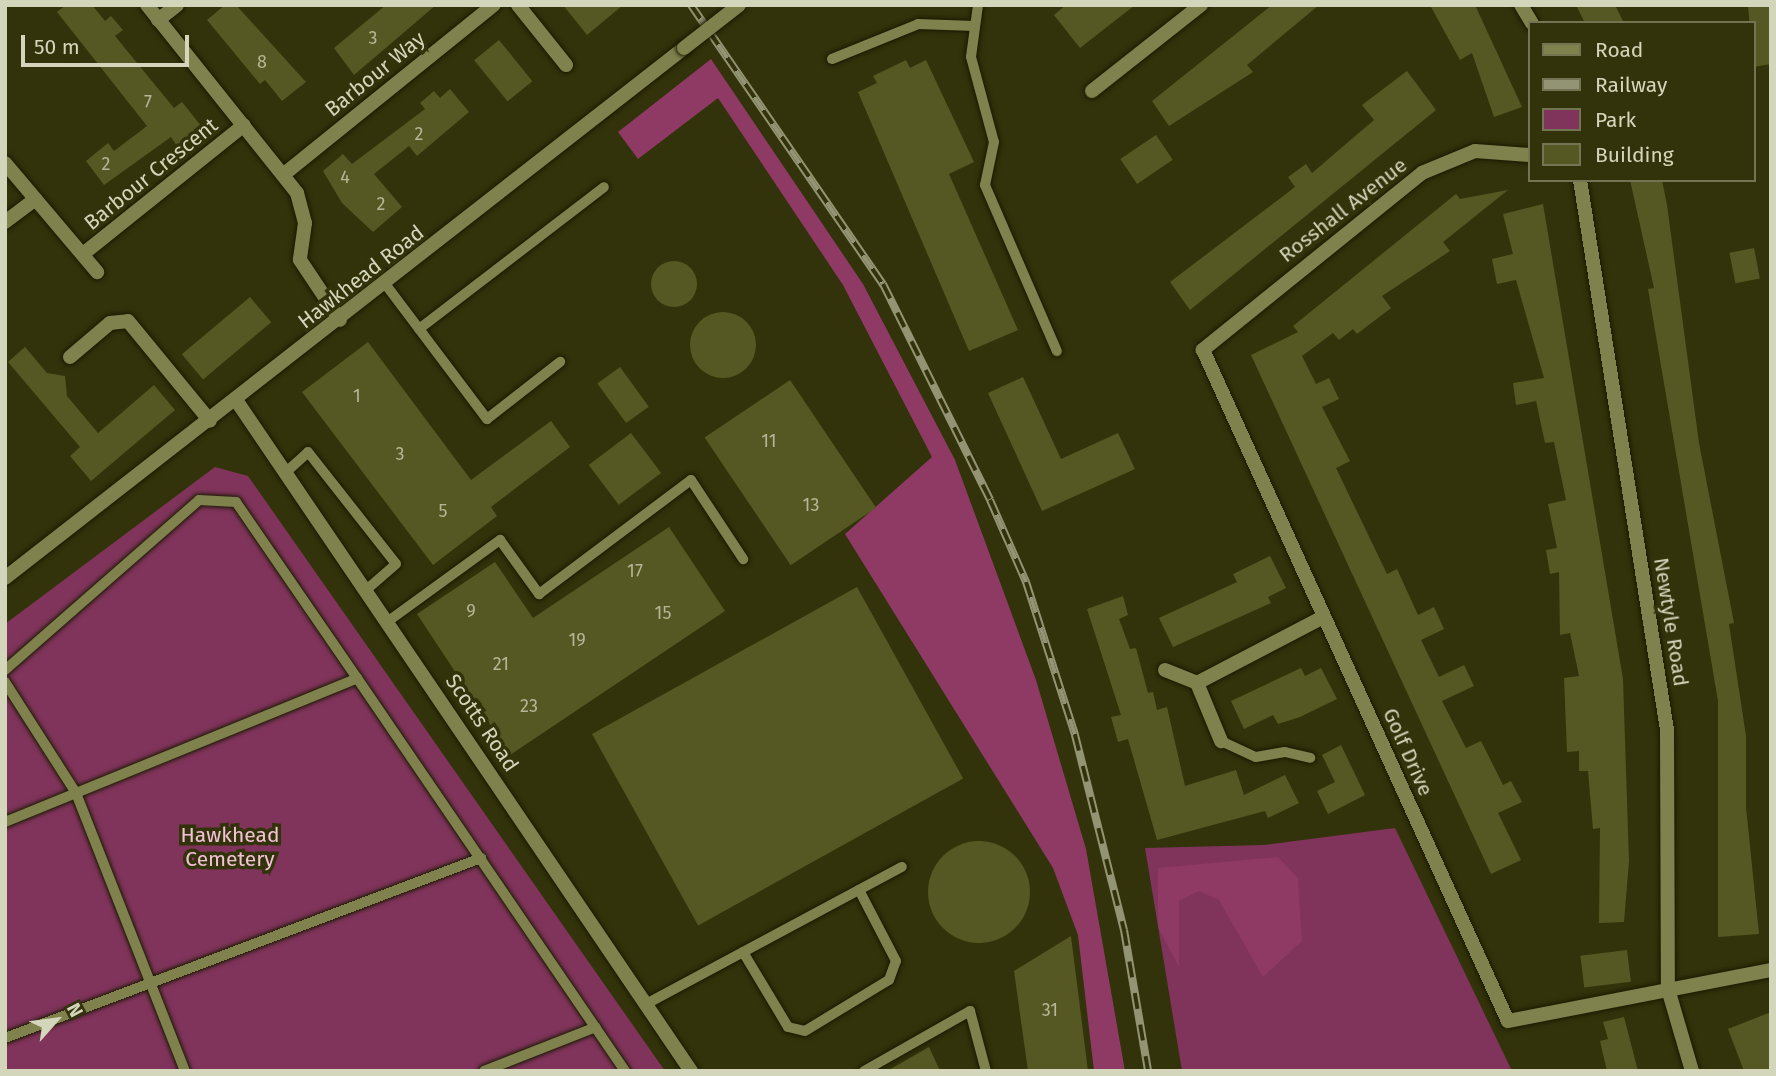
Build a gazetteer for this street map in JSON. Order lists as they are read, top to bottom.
{
  "streets": {
    "street": [
      "Barbour Way",
      "Barbour Crescent",
      "Rosshall Avenue",
      "Hawkhead Road",
      "Newtyle Road",
      "Scotts Road",
      "Golf Drive"
    ]
  },
  "crossings": [
    ["Rosshall Avenue", "Golf Drive"],
    ["Hawkhead Road", "Scotts Road"],
    ["Newtyle Road", "Golf Drive"]
  ],
  "parks": ["Hawkhead Cemetery"],
  "house_numbers": [
    "3",
    "8",
    "7",
    "2",
    "2",
    "4",
    "2",
    "1",
    "11",
    "3",
    "13",
    "5",
    "17",
    "9",
    "15",
    "19",
    "21",
    "23",
    "31"
  ],
  "legend": [
    "Road",
    "Railway",
    "Park",
    "Building"
  ],
  "scale_bar": "50 m",
  "north": "top right"
}
